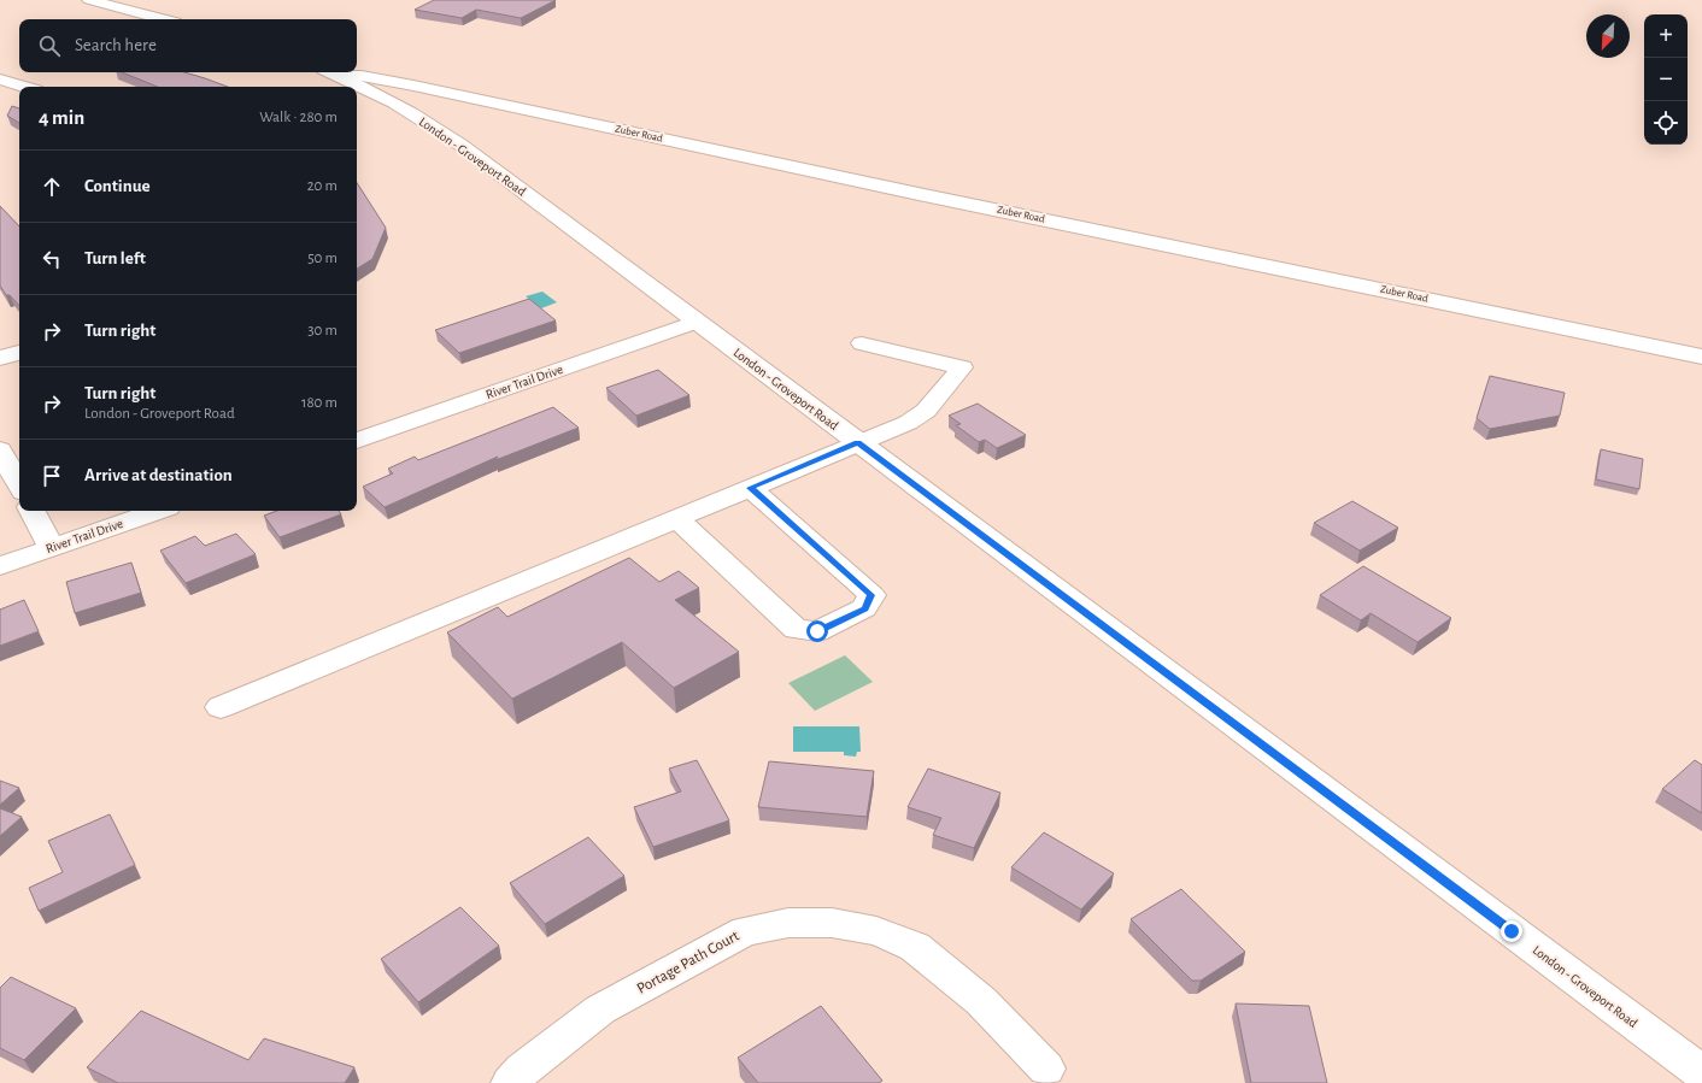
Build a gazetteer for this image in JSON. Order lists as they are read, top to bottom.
{
  "streets": {
    "street": [
      "Zuber Road",
      "London - Groveport Road",
      "River Trail Drive",
      "Portage Path Court"
    ]
  },
  "crossings": [
    ["Zuber Road", "London - Groveport Road"],
    ["London - Groveport Road", "River Trail Drive"]
  ],
  "north": "bottom left",
  "page": {
    "map_buttons": ["+", "−"],
    "search": "Search here",
    "heading": ["4 min", "Walk · 280 m"],
    "list": [
      ["Continue", "20 m"],
      ["Turn left", "50 m"],
      ["Turn right", "30 m"],
      ["Turn right", "London - Groveport Road", "180 m"],
      "Arrive at destination"
    ]
  }
}
